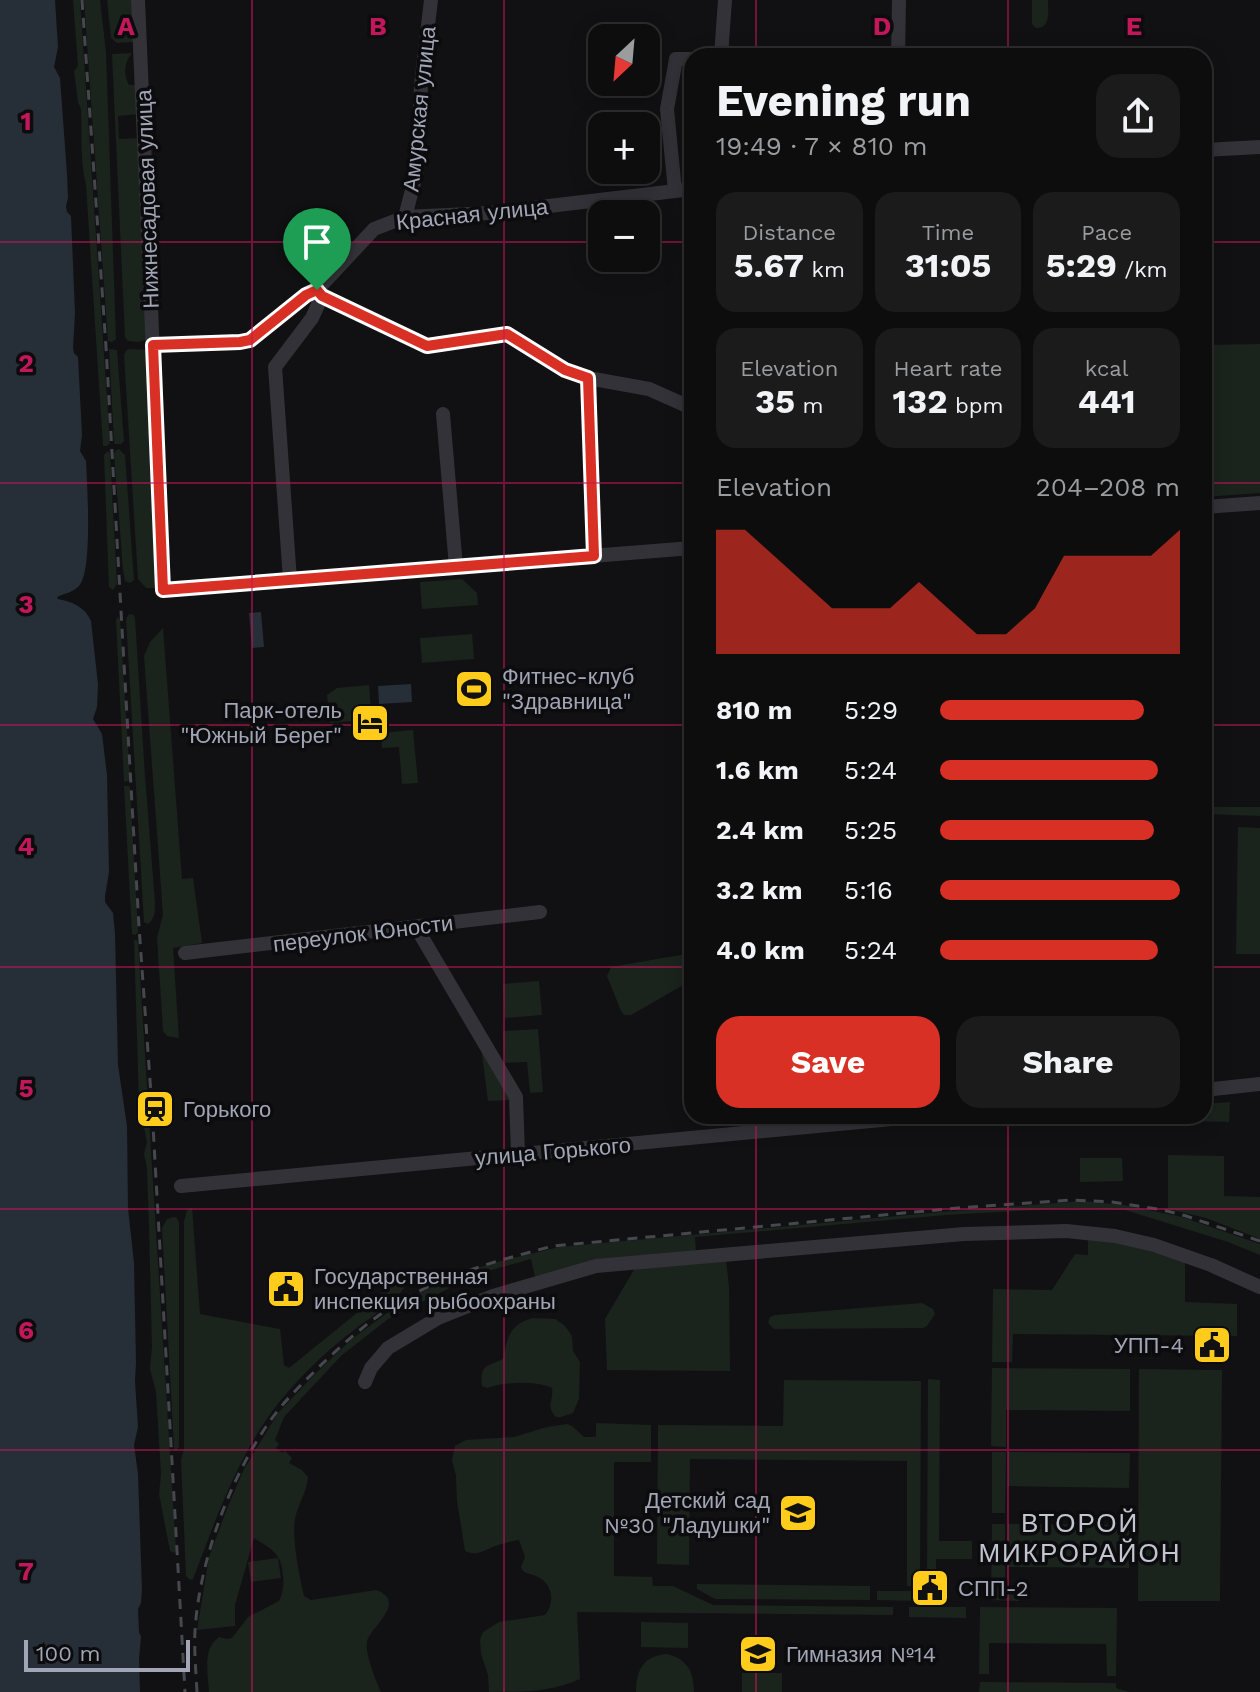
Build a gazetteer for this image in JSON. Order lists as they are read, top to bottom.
{
  "streets": {
    "street": [
      "Амурская улица",
      "Нижнесадовая улица",
      "Красная улица",
      "переулок Юности",
      "улица Горького"
    ]
  },
  "crossings": [
    ["Амурская улица", "Красная улица"],
    ["Нижнесадовая улица", "Красная улица"]
  ],
  "districts": ["ВТОРОЙ МИКРОРАЙОН"],
  "places": {
    "sports": ["Фитнес-клуб \"Здравница\""],
    "hotel": ["Парк-отель \"Южный Берег\""],
    "station": ["Горького"],
    "public building": ["Государственная инспекция рыбоохраны", "УПП-4", "СПП-2"],
    "school or university": ["Детский сад №30 \"Ладушки\"", "Гимназия №14"]
  },
  "scale_bar": "100 m",
  "north": "bottom left",
  "page": {
    "map_buttons": ["+", "−"],
    "heading": ["Evening run", "19:49 · 7 × 810 m"],
    "stats": [
      ["Distance", "5.67 km"],
      ["Time", "31:05"],
      ["Pace", "5:29 /km"],
      ["Elevation", "35 m"],
      ["Heart rate", "132 bpm"],
      ["kcal", "441"]
    ],
    "chart": ["Elevation", "204–208 m"],
    "list": [
      {
        "name": "810 m",
        "note": "5:29"
      },
      {
        "name": "1.6 km",
        "note": "5:24"
      },
      {
        "name": "2.4 km",
        "note": "5:25"
      },
      {
        "name": "3.2 km",
        "note": "5:16"
      },
      {
        "name": "4.0 km",
        "note": "5:24"
      }
    ],
    "buttons": ["Save", "Share"],
    "scale": "100 m"
  },
  "grid": {
    "columns": [
      "A",
      "B",
      "D",
      "E"
    ],
    "rows": [
      "1",
      "2",
      "3",
      "4",
      "5",
      "6",
      "7"
    ]
  }
}
